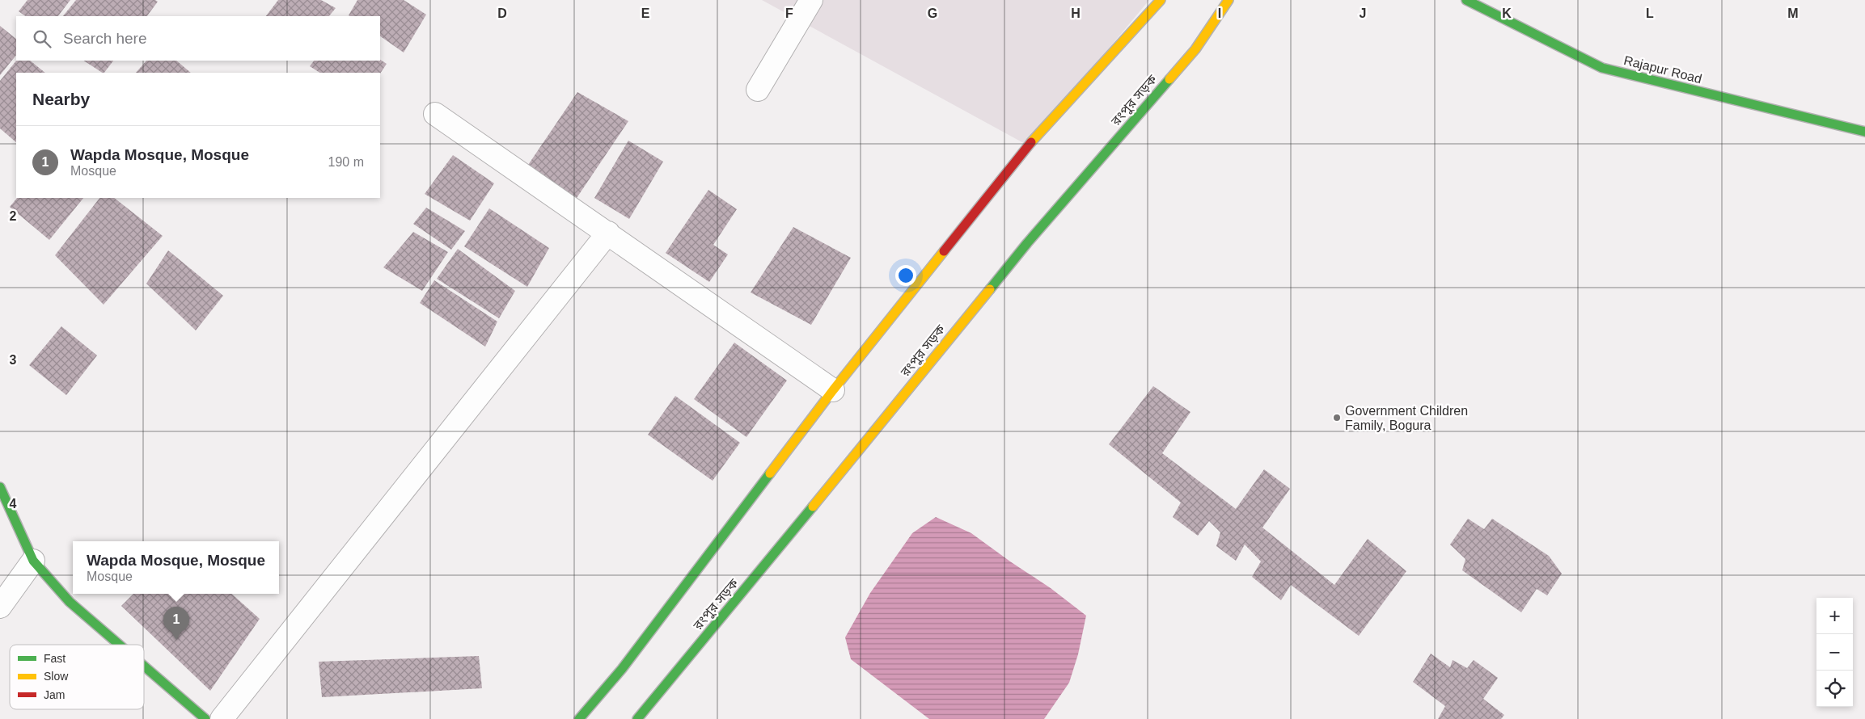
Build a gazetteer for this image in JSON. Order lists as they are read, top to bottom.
{
  "streets": {
    "main road": ["Rajapur Road", "রংপুর সড়ক"]
  },
  "places": ["Government Children Family, Bogura"],
  "legend": ["Fast", "Slow", "Jam"],
  "page": {
    "search": "Search here",
    "heading": "Nearby",
    "list": [
      {
        "mark": "1",
        "name": "Wapda Mosque, Mosque",
        "note": "Mosque",
        "value": "190 m"
      }
    ],
    "popup": ["Wapda Mosque, Mosque", "Mosque"],
    "map_buttons": ["+", "−"],
    "pins": "1"
  },
  "grid": {
    "columns": [
      "D",
      "E",
      "F",
      "G",
      "H",
      "I",
      "J",
      "K",
      "L",
      "M"
    ],
    "rows": ["2", "3", "4"]
  }
}
